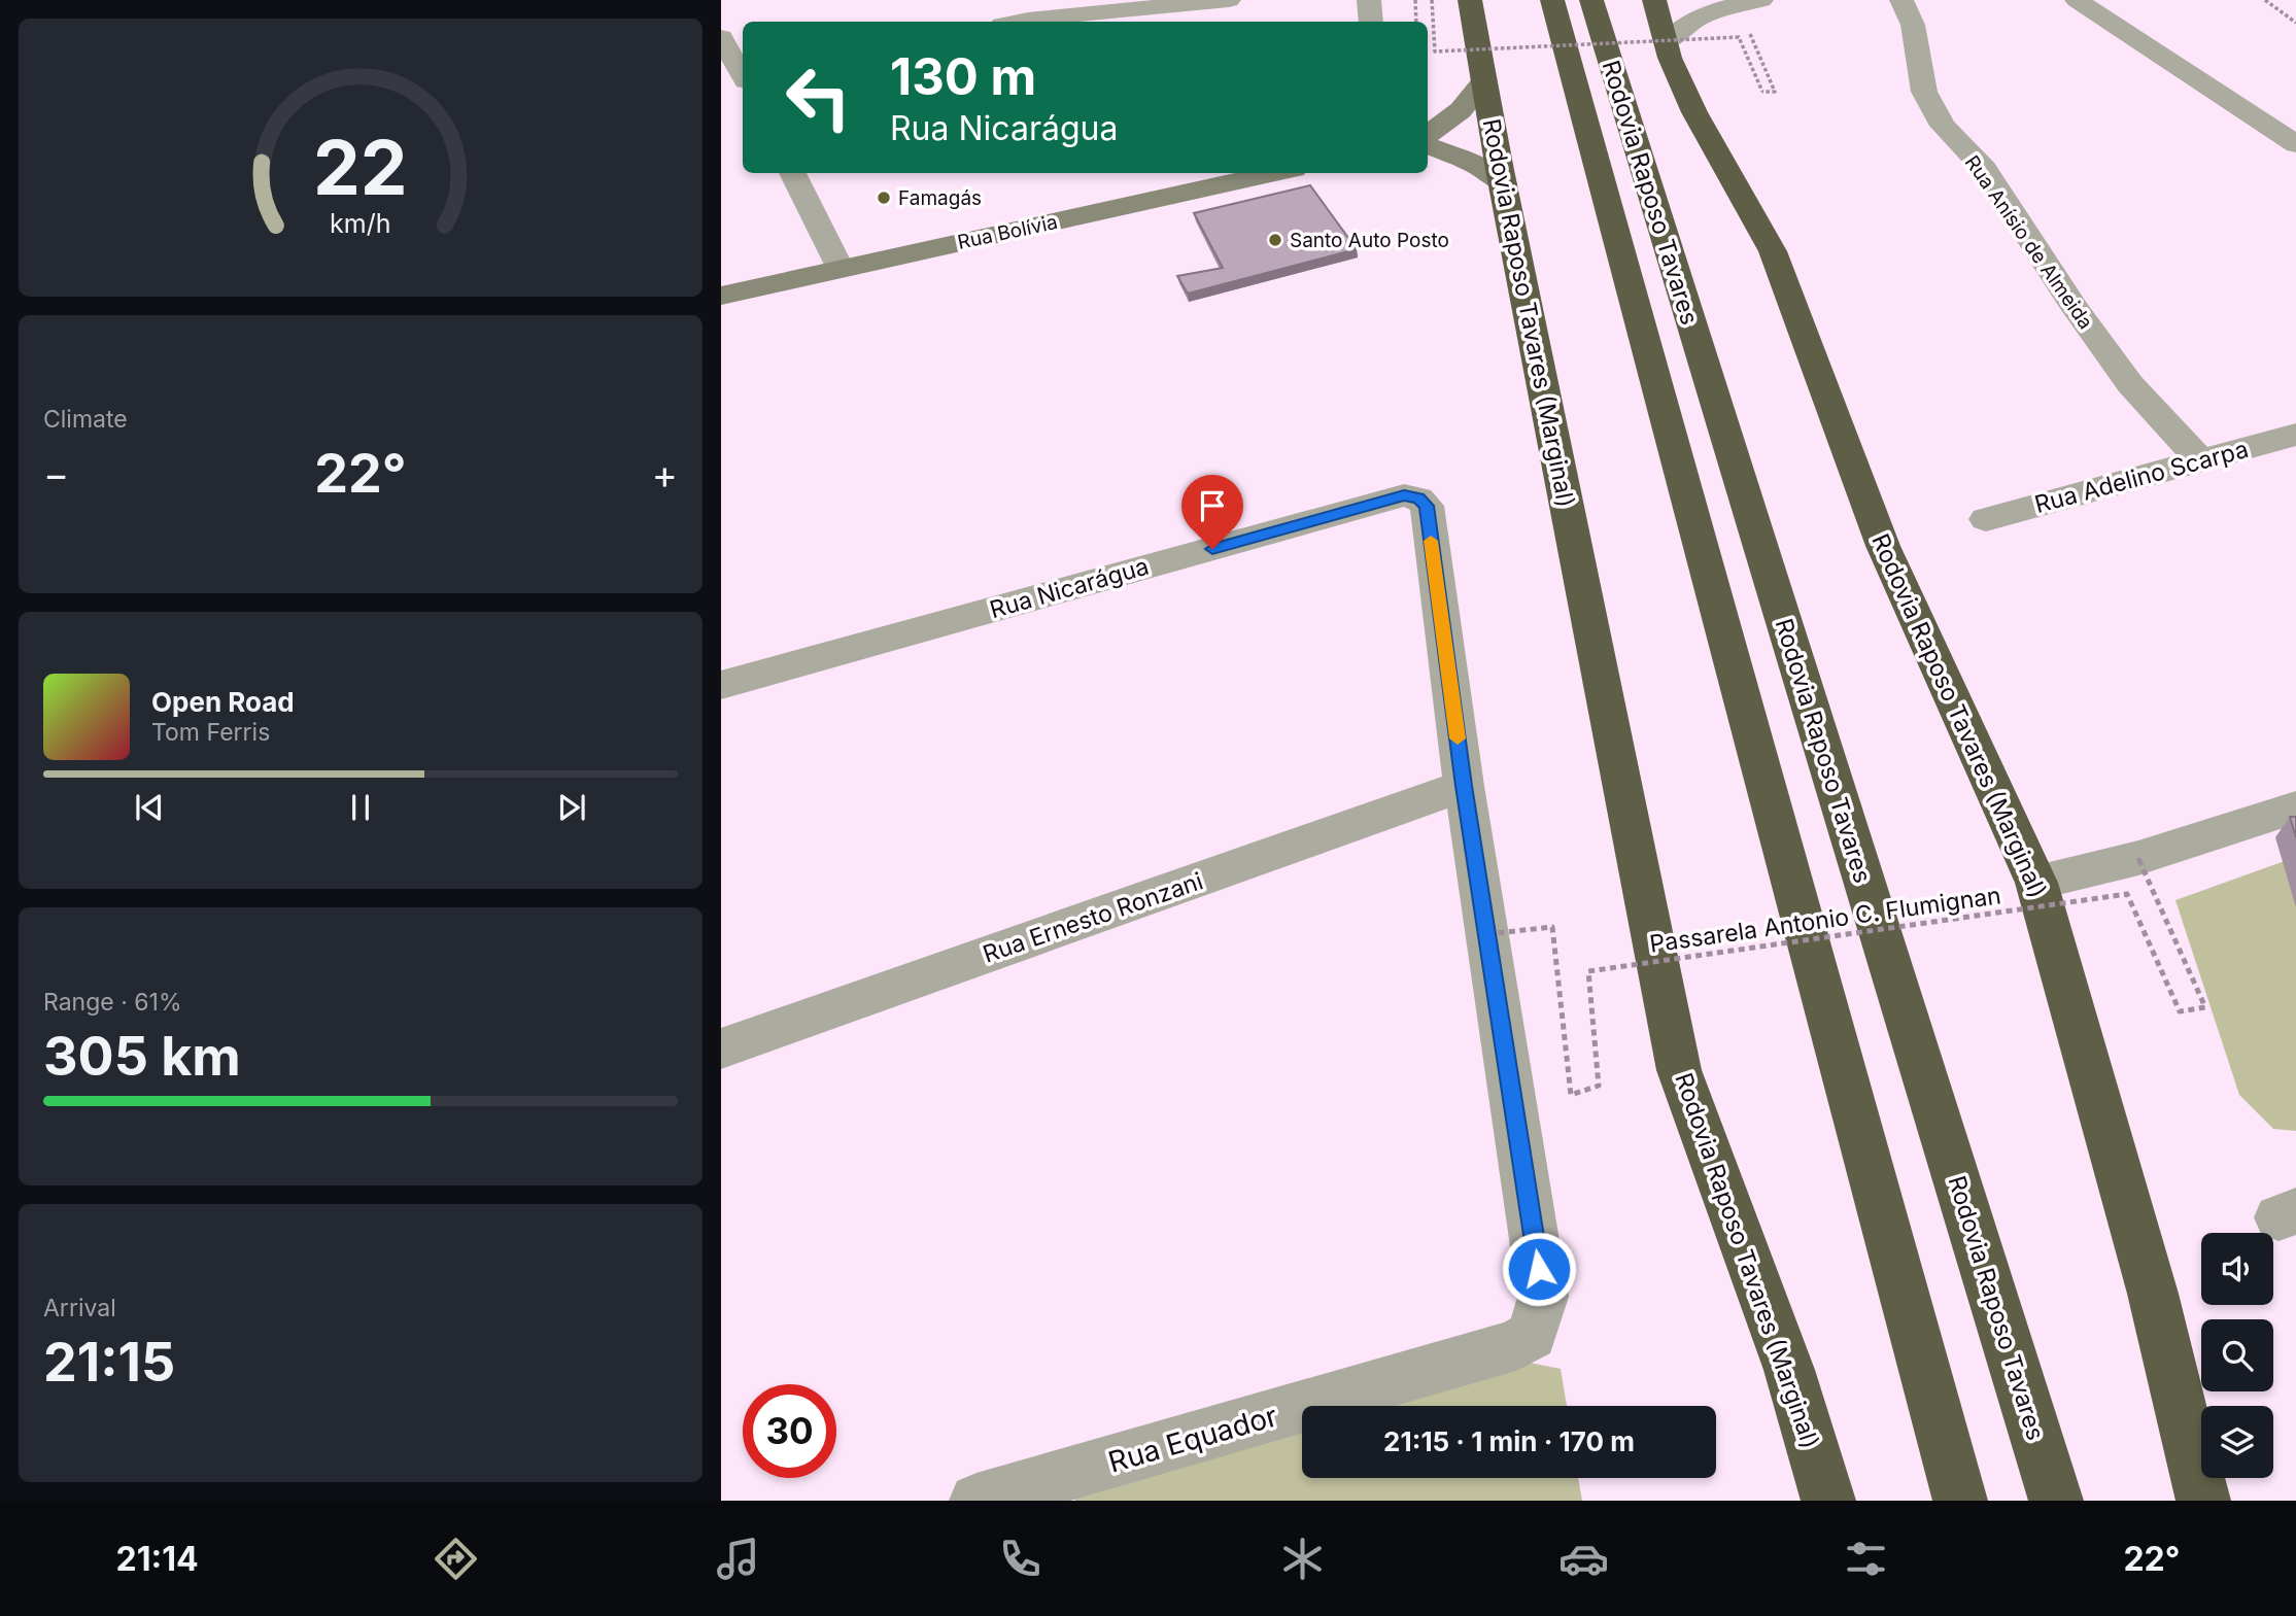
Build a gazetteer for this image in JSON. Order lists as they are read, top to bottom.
{
  "streets": {
    "highway": ["Rodovia Raposo Tavares", "Rodovia Raposo Tavares (Marginal)"],
    "street": [
      "Rua Bolívia",
      "Rua Anísio de Almeida",
      "Rua Adelino Scarpa",
      "Rua Nicarágua",
      "Rua Ernesto Ronzani",
      "Rua Equador"
    ],
    "path": ["Passarela Antonio C. Flumignan"]
  },
  "crossings": [
    ["Rua Anísio de Almeida", "Rua Adelino Scarpa"],
    ["Rua Nicarágua", "Rua Ernesto Ronzani"],
    ["Passarela Antonio C. Flumignan", "Rua Equador"]
  ],
  "places": ["Famagás", "Santo Auto Posto"],
  "page": {
    "turn": ["130 m", "Rua Nicarágua"],
    "tile": [
      "Climate",
      ["Range · 61%", "305 km"],
      ["Arrival", "21:15"]
    ],
    "heat": ["−", "22°", "+"],
    "song": ["Open Road", "Tom Ferris"],
    "limit": "30",
    "trip": "21:15 · 1 min · 170 m",
    "tabs": ["21:14", "22°"],
    "gauge": ["22", "km/h"]
  }
}
